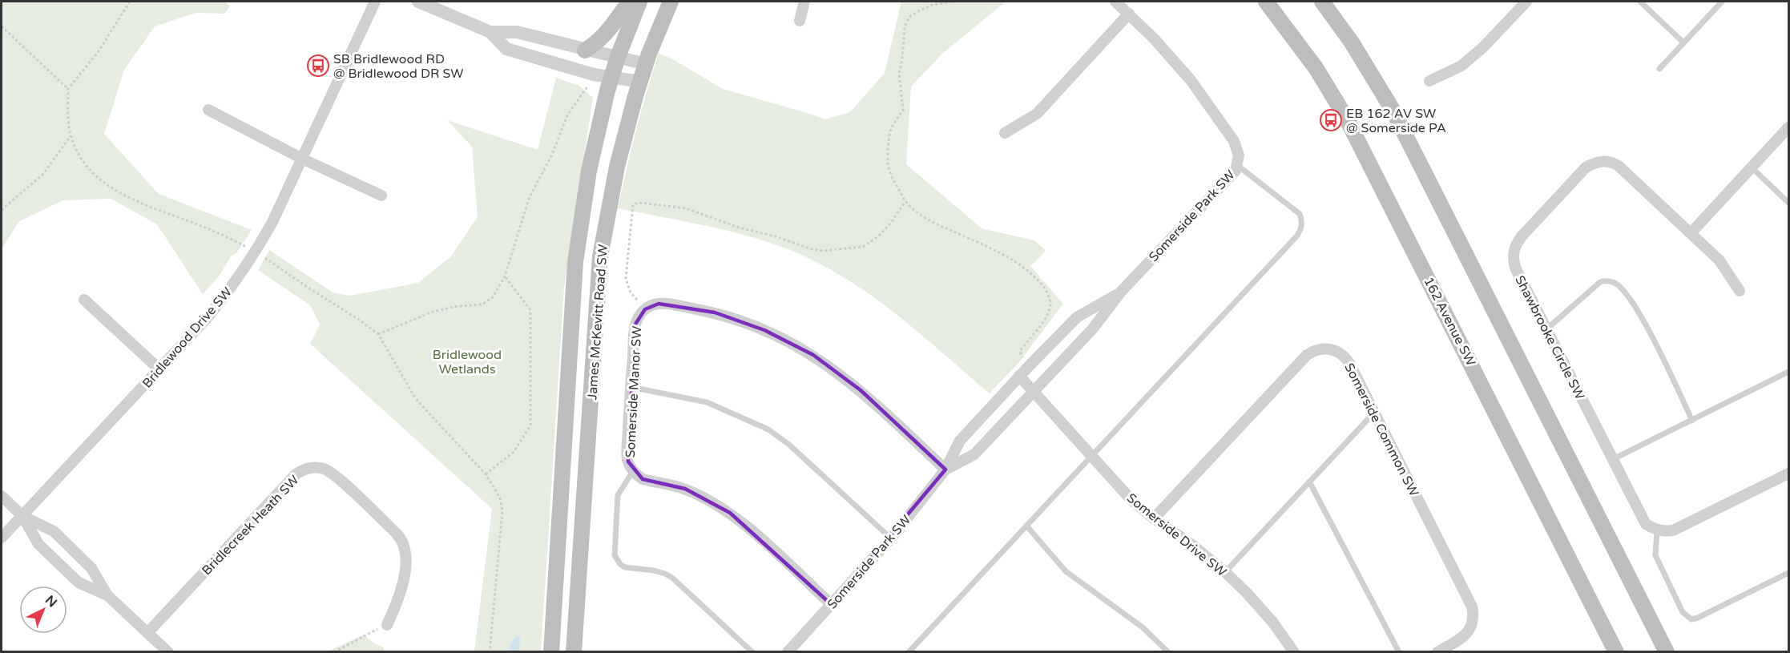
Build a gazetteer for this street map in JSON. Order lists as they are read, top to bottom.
{
  "streets": {
    "main road": ["162 Avenue SW", "James McKevitt Road SW"],
    "street": [
      "Somerside Park SW",
      "Bridlewood Drive SW",
      "Shawbrooke Circle SW",
      "Somerside Manor SW",
      "Somerside Common SW",
      "Bridlecreek Heath SW",
      "Somerside Drive SW"
    ]
  },
  "crossings": [
    ["Somerside Park SW", "Somerside Manor SW"],
    ["Somerside Park SW", "Somerside Drive SW"],
    ["Somerside Common SW", "Somerside Drive SW"]
  ],
  "parks": ["Bridlewood Wetlands"],
  "places": {
    "bus stop": ["SB Bridlewood RD @ Bridlewood DR SW", "EB 162 AV SW @ Somerside PA"]
  },
  "north": "top right"
}
